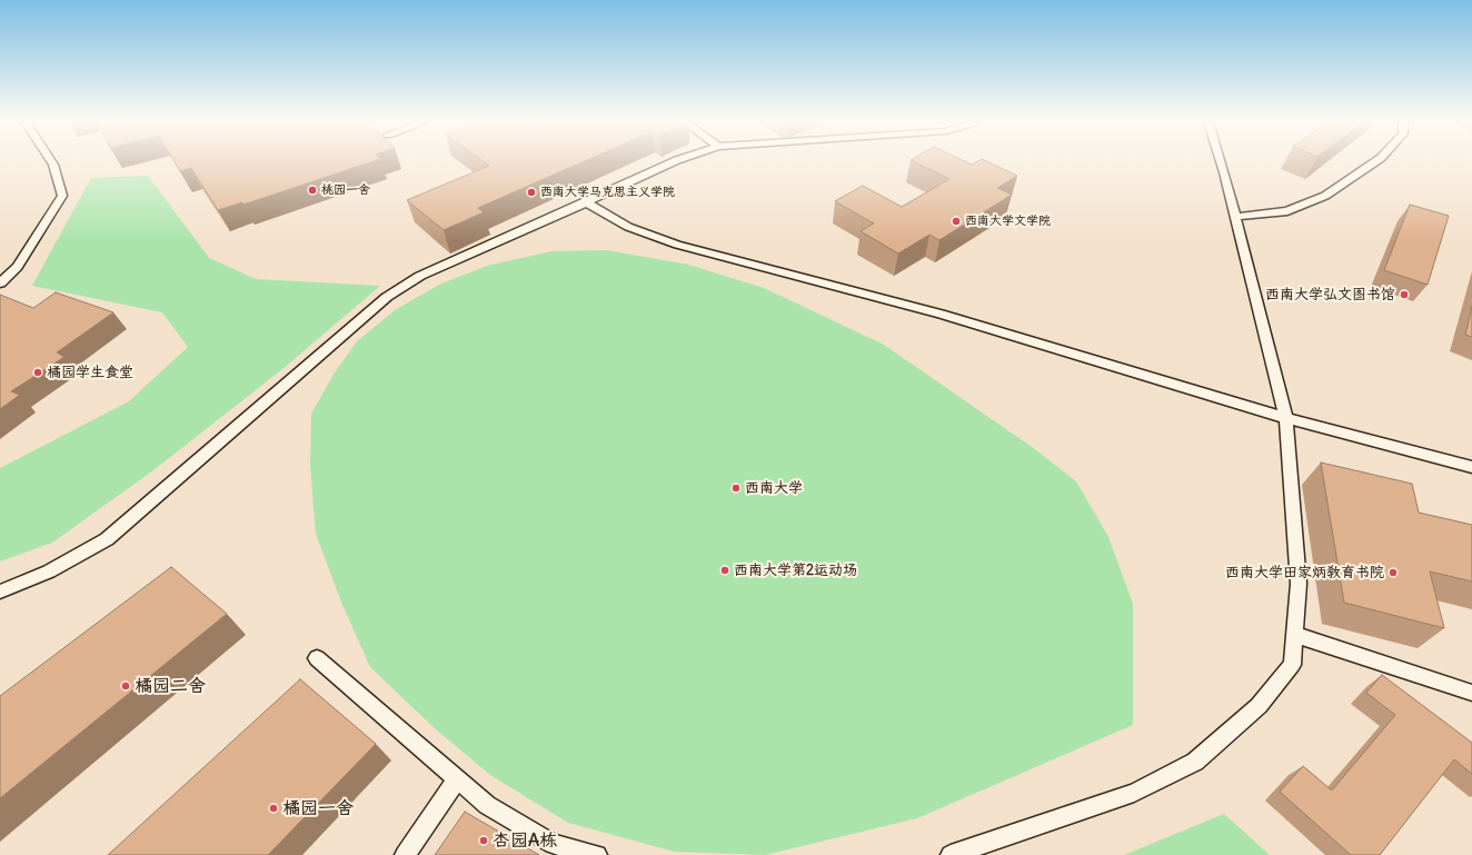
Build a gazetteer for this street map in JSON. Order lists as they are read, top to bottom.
{
  "places": [
    "桃园一舍",
    "西南大学马克思主义学院",
    "西南大学文学院",
    "西南大学弘文图书馆",
    "橘园学生食堂",
    "西南大学",
    "西南大学第2运动场",
    "西南大学田家炳教育书院",
    "橘园二舍",
    "橘园一舍",
    "杏园A栋"
  ]
}
